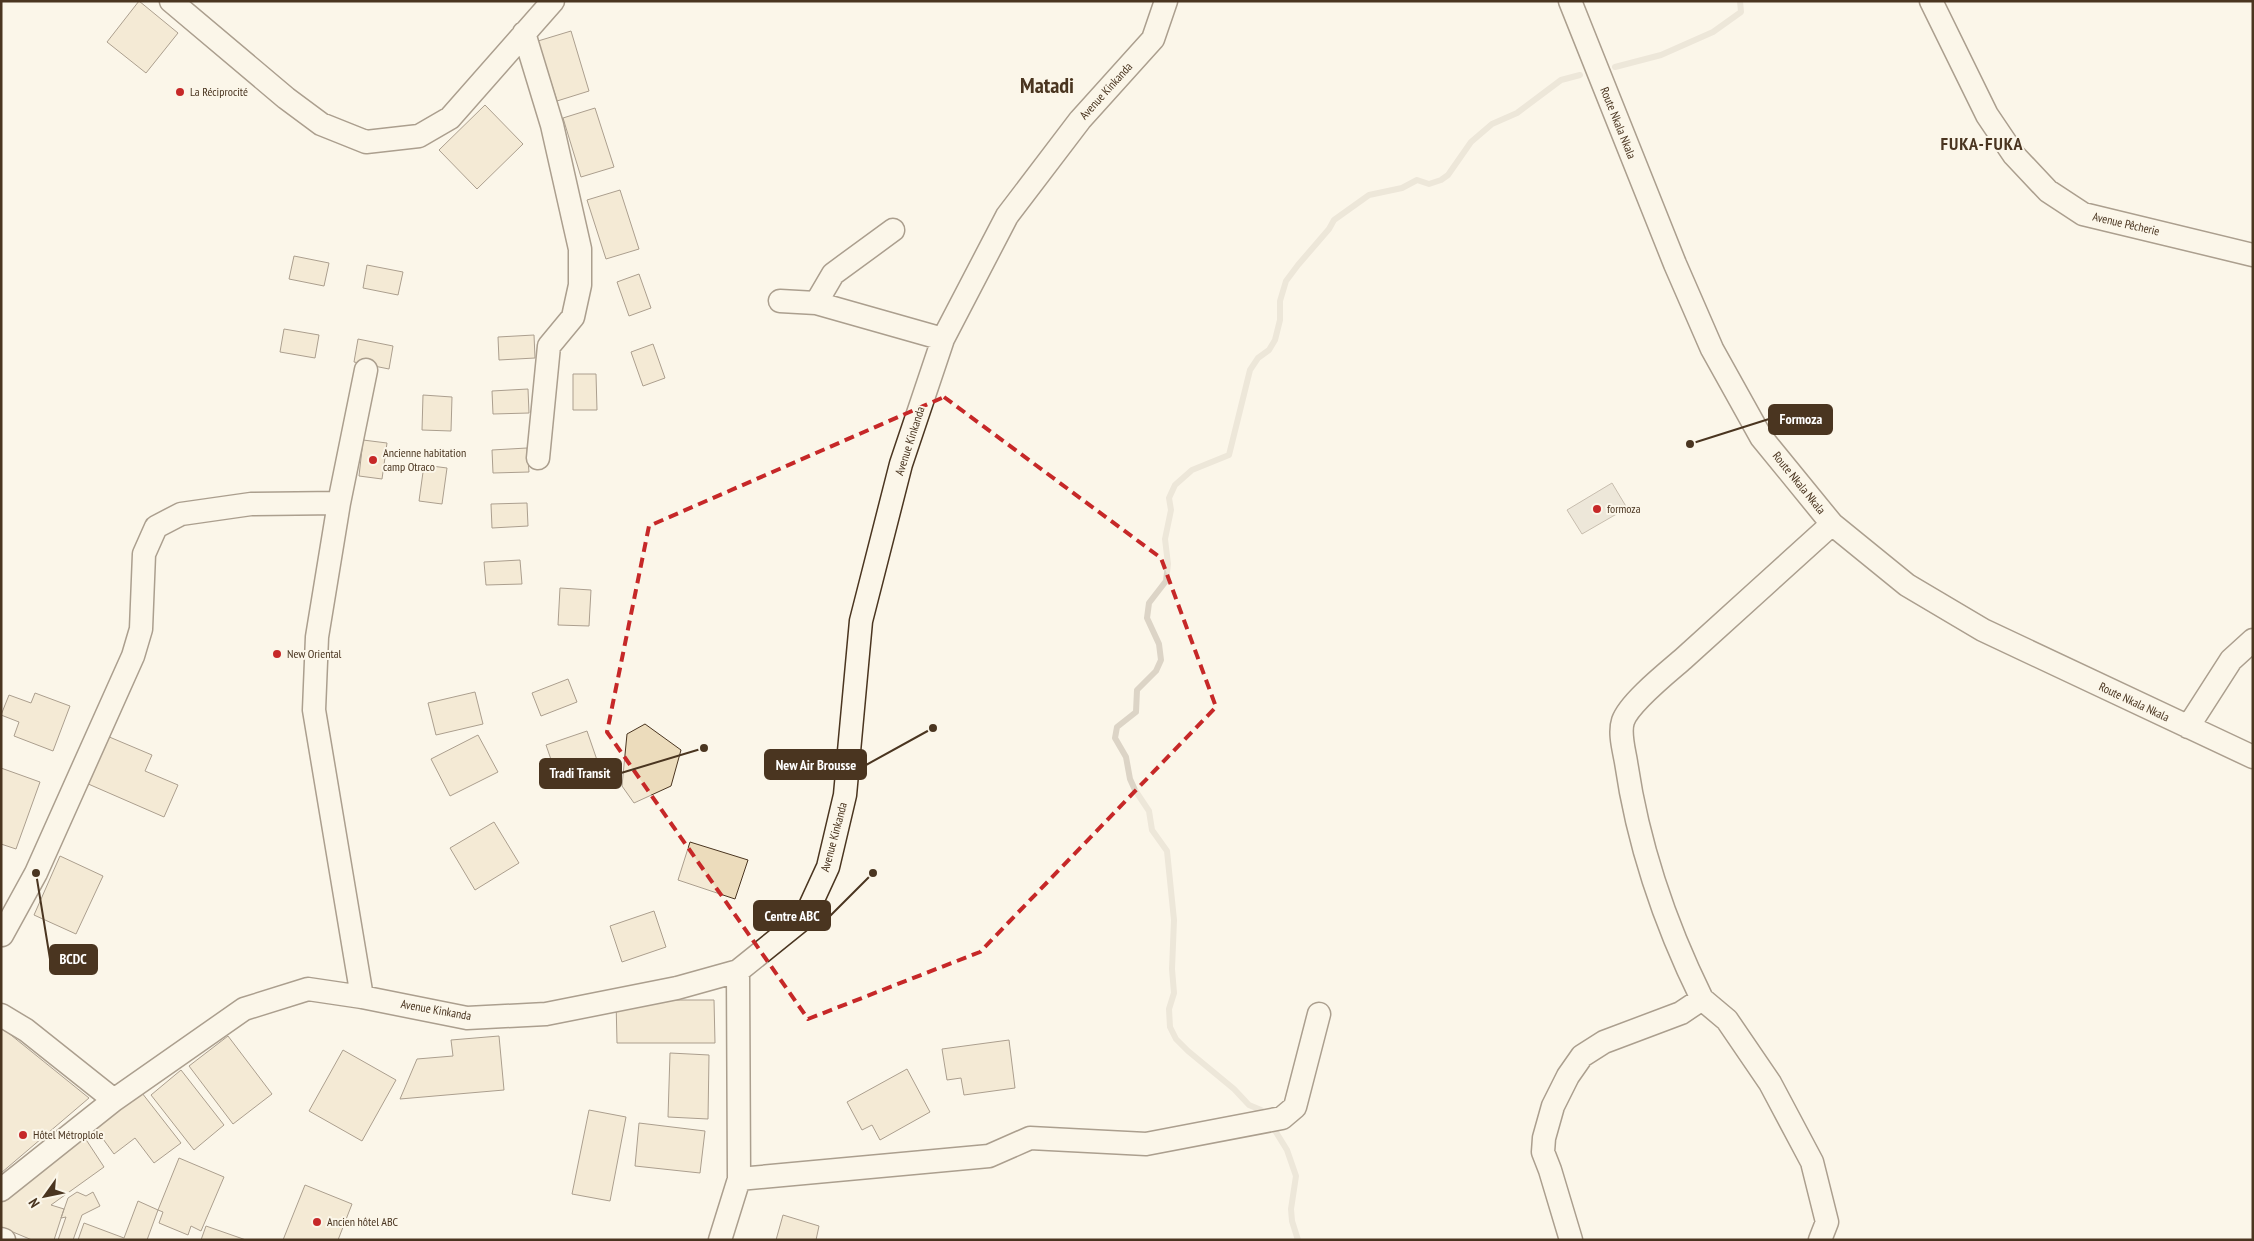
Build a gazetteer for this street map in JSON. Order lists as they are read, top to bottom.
{
  "streets": {
    "street": ["Avenue Kinkanda", "Route Nkala Nkala", "Avenue Pêcherie"]
  },
  "districts": ["Matadi", "FUKA-FUKA"],
  "places": [
    "La Réciprocité",
    "Formoza",
    "Ancienne habitation camp Otraco",
    "formoza",
    "New Oriental",
    "New Air Brousse",
    "Tradi Transit",
    "BCDC",
    "Centre ABC",
    "Hôtel Métroplole",
    "Ancien hôtel ABC"
  ],
  "north": "bottom left"
}
